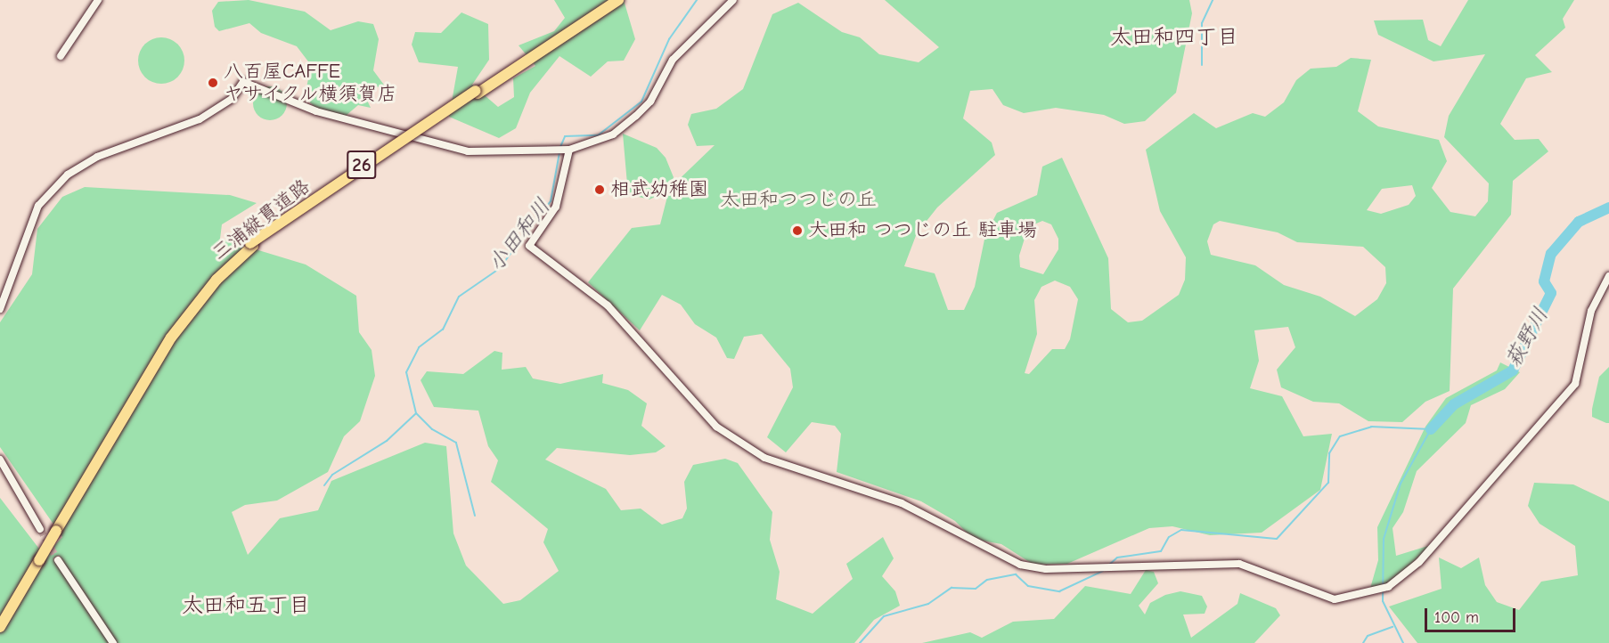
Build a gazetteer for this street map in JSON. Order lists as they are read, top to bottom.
{
  "streets": {
    "highway": ["26", "三浦縦貫道路"]
  },
  "districts": ["太田和四丁目", "太田和五丁目"],
  "water": ["小田和川", "萩野川"],
  "parks": ["太田和つつじの丘"],
  "places": ["八百屋CAFFE ヤサイクル横須賀店", "相武幼稚園", "大田和 つつじの丘 駐車場"],
  "scale_bar": "100 m"
}
